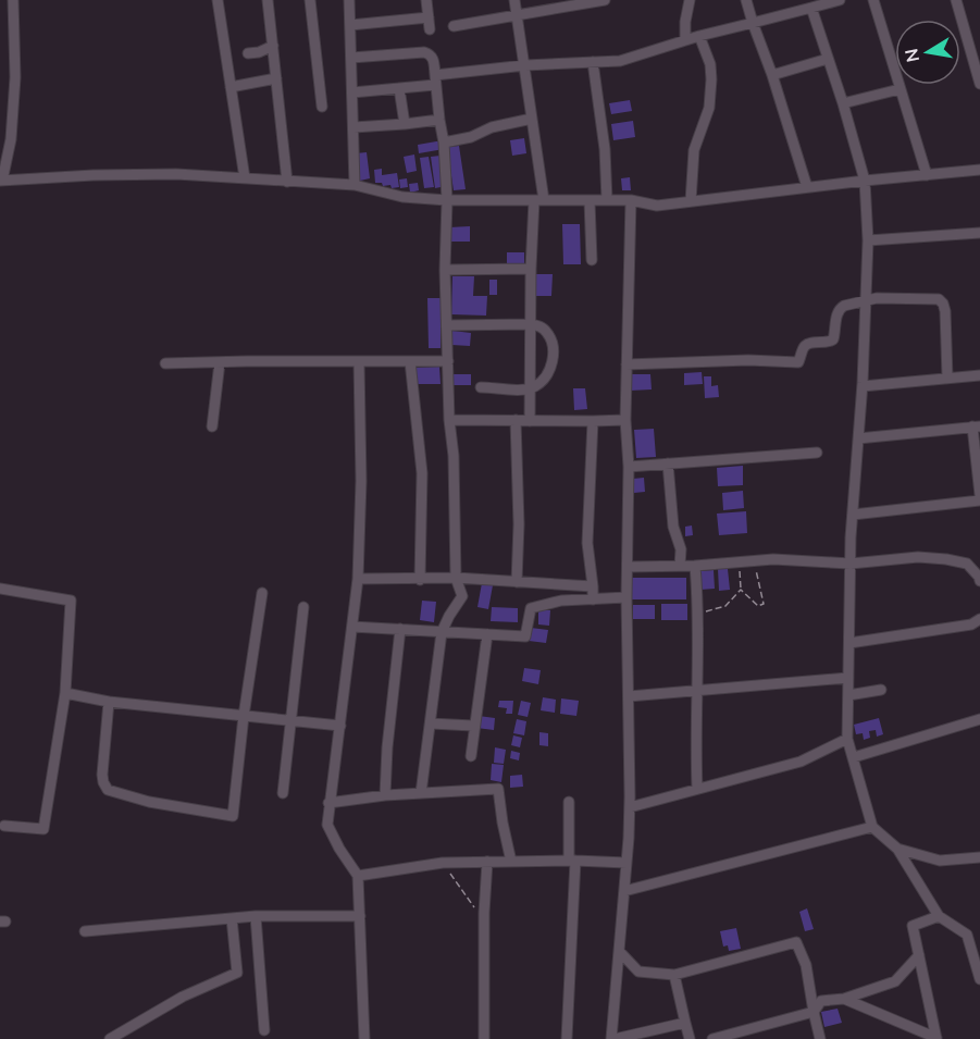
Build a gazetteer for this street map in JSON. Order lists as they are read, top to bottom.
{
  "north": "left"
}
